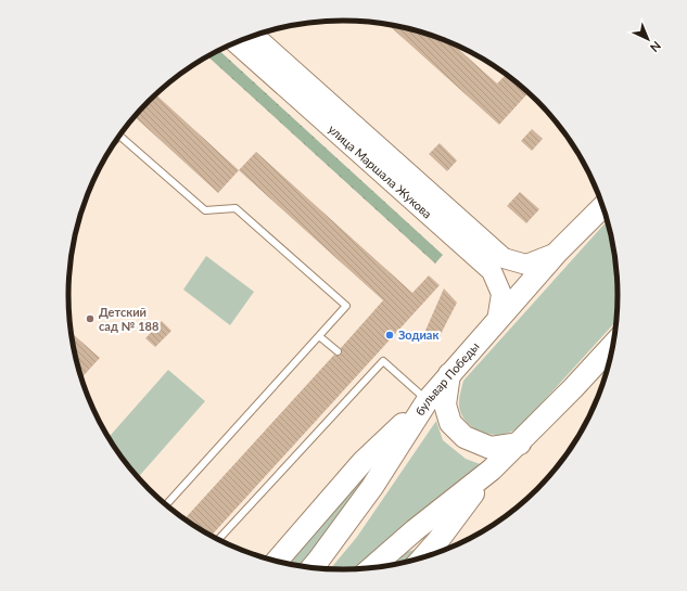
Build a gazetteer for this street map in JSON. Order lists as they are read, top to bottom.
{
  "streets": {
    "main road": ["бульвар Победы"],
    "street": ["улица Маршала Жукова"]
  },
  "crossings": [
    ["улица Маршала Жукова", "бульвар Победы"]
  ],
  "places": ["Детский сад № 188", "Зодиак"],
  "north": "bottom right"
}
